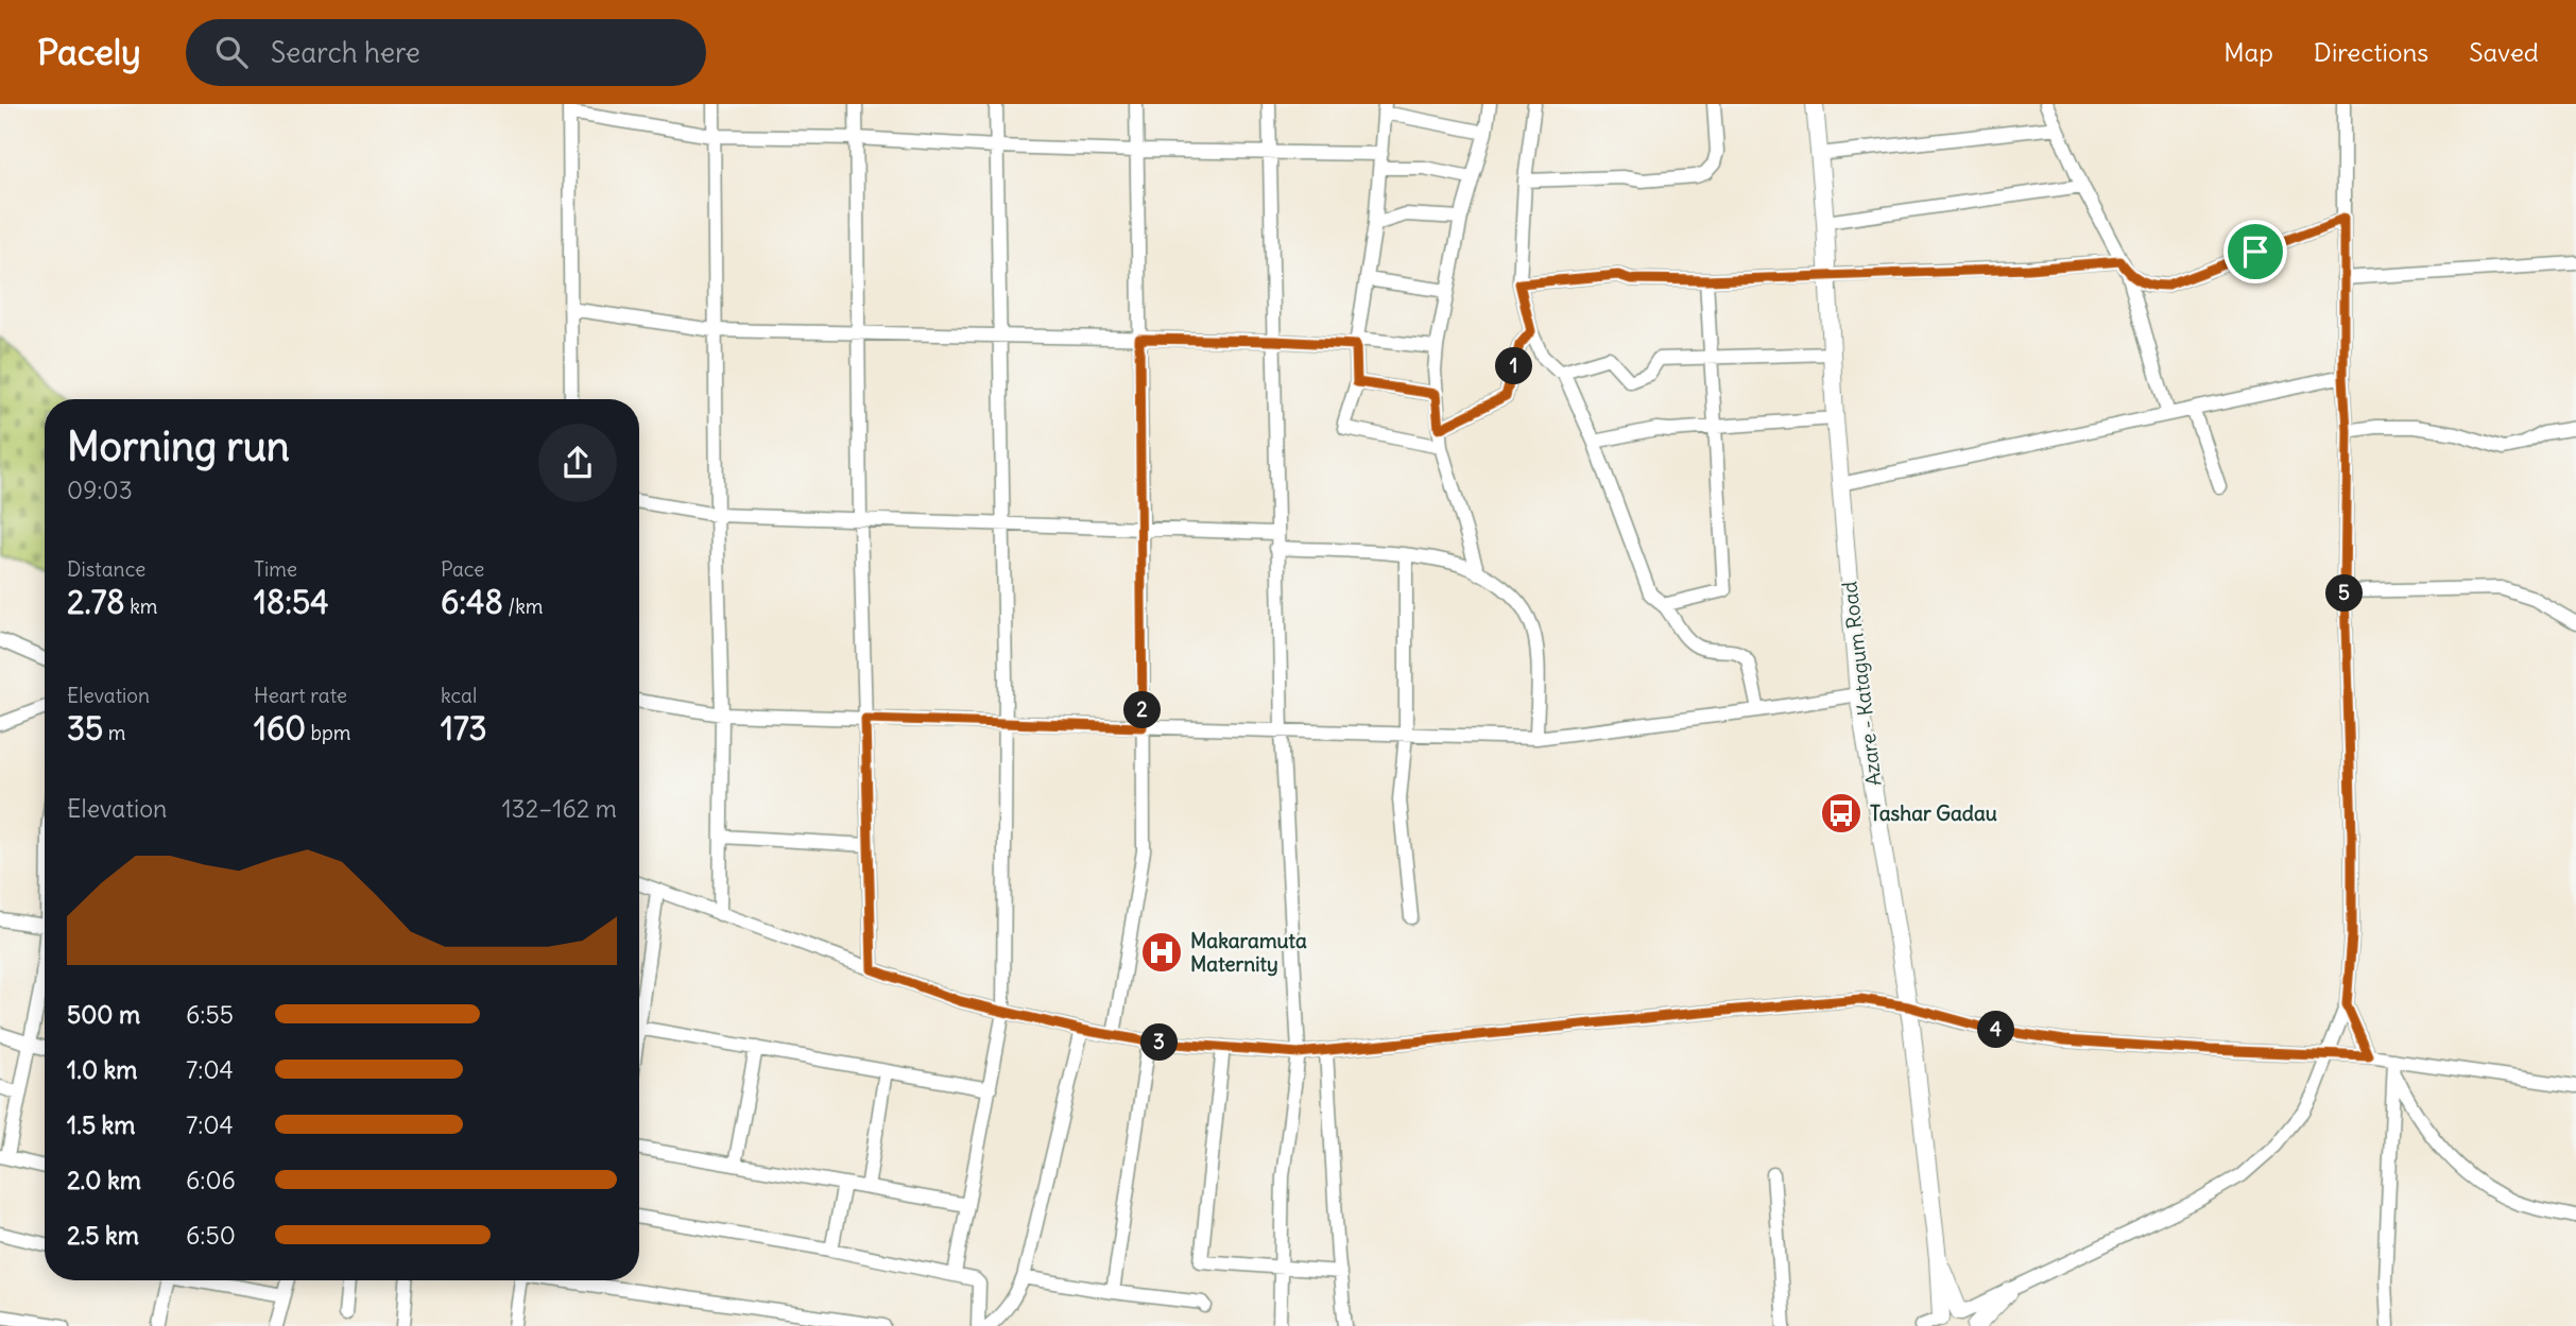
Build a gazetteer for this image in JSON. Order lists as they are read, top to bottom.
{
  "streets": {
    "main road": ["Azare - Katagum Road"]
  },
  "places": {
    "bus stop": ["Tashar Gadau"],
    "hospital": ["Makaramuta Maternity"]
  },
  "page": {
    "header": "Pacely",
    "search": "Search here",
    "nav": ["Map", "Directions", "Saved"],
    "pins": [
      "1",
      "5",
      "2",
      "4",
      "3"
    ],
    "heading": ["Morning run", "09:03"],
    "stats": [
      ["Distance", "2.78 km"],
      ["Time", "18:54"],
      ["Pace", "6:48 /km"],
      ["Elevation", "35 m"],
      ["Heart rate", "160 bpm"],
      ["kcal", "173"]
    ],
    "chart": ["Elevation", "132–162 m"],
    "list": [
      {
        "name": "500 m",
        "note": "6:55"
      },
      {
        "name": "1.0 km",
        "note": "7:04"
      },
      {
        "name": "1.5 km",
        "note": "7:04"
      },
      {
        "name": "2.0 km",
        "note": "6:06"
      },
      {
        "name": "2.5 km",
        "note": "6:50"
      }
    ]
  }
}
